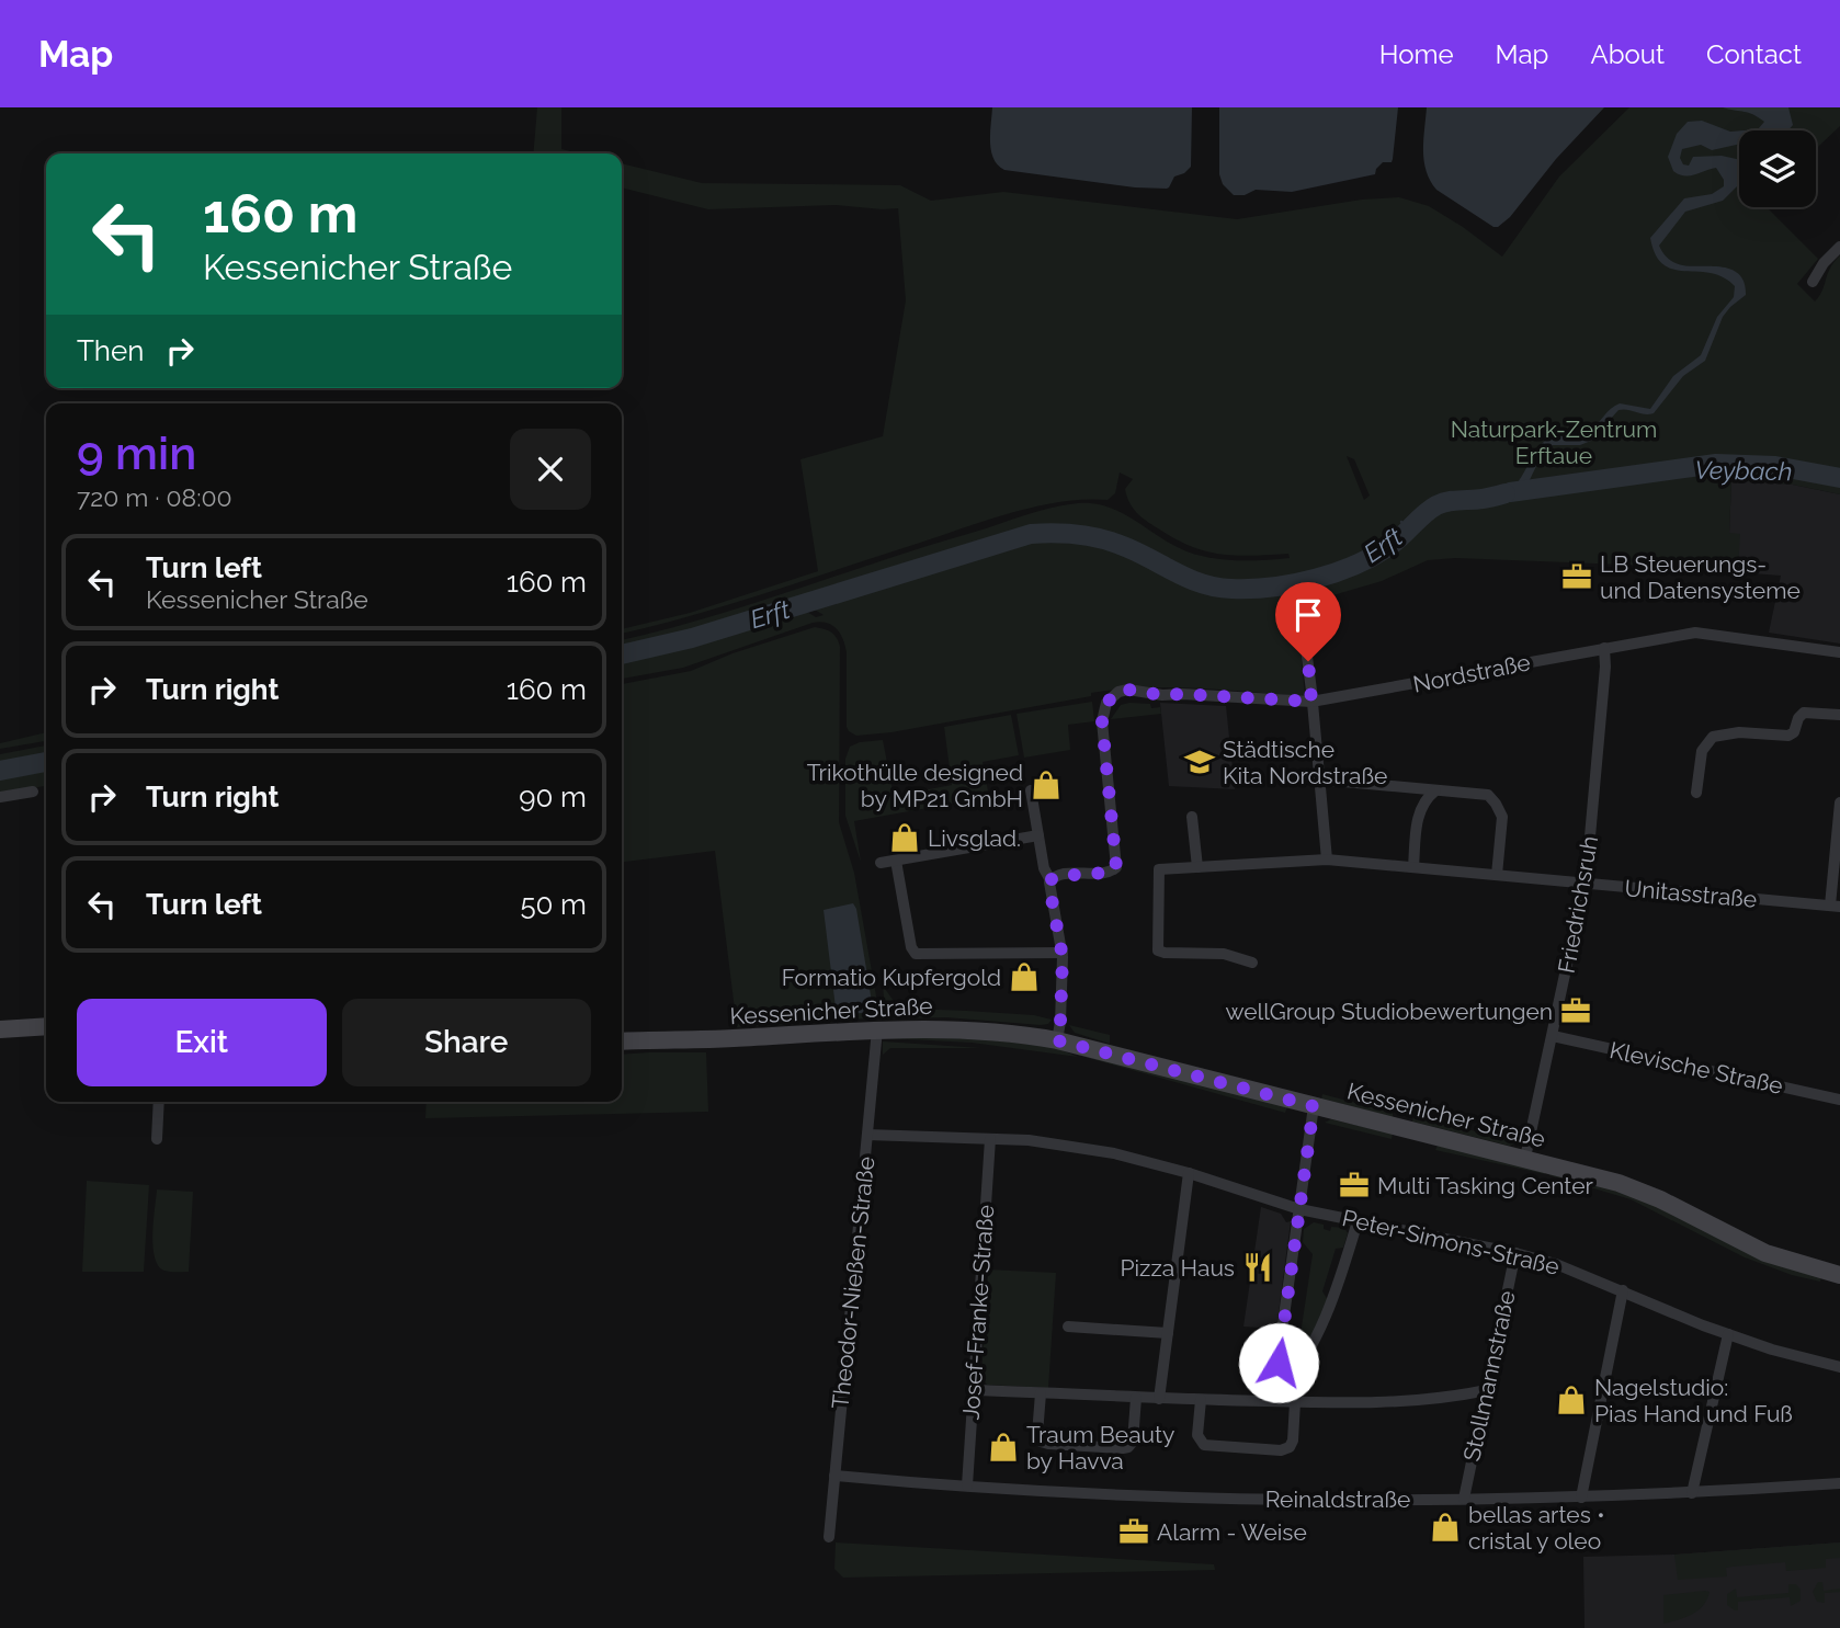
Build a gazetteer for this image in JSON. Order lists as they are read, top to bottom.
{
  "streets": {
    "main road": ["Kessenicher Straße"],
    "street": [
      "Nordstraße",
      "Unitasstraße",
      "Friedrichsruh",
      "Klevische Straße",
      "Peter-Simons-Straße",
      "Theodor-Nießen-Straße",
      "Josef-Franke-Straße",
      "Stollmannstraße",
      "Reinaldstraße"
    ]
  },
  "crossings": [
    ["Nordstraße", "Friedrichsruh"],
    ["Unitasstraße", "Friedrichsruh"],
    ["Friedrichsruh", "Kessenicher Straße"],
    ["Friedrichsruh", "Klevische Straße"],
    ["Kessenicher Straße", "Theodor-Nießen-Straße"],
    ["Peter-Simons-Straße", "Theodor-Nießen-Straße"],
    ["Peter-Simons-Straße", "Josef-Franke-Straße"],
    ["Peter-Simons-Straße", "Stollmannstraße"],
    ["Theodor-Nießen-Straße", "Reinaldstraße"],
    ["Josef-Franke-Straße", "Reinaldstraße"],
    ["Stollmannstraße", "Reinaldstraße"]
  ],
  "water": ["Veybach", "Erft"],
  "parks": ["Naturpark-Zentrum Erftaue"],
  "places": {
    "office": [
      "LB Steuerungs- und Datensysteme",
      "wellGroup Studiobewertungen",
      "Multi Tasking Center",
      "Alarm - Weise"
    ],
    "school or university": ["Städtische Kita Nordstraße"],
    "shop": [
      "Trikothülle designed by MP21 GmbH",
      "Livsglad.",
      "Formatio Kupfergold",
      "Nagelstudio: Pias Hand und Fuß",
      "Traum Beauty by Havva",
      "bellas artes • cristal y oleo"
    ],
    "restaurant": ["Pizza Haus"]
  },
  "page": {
    "header": "Map",
    "nav": [
      "Home",
      "Map",
      "About",
      "Contact"
    ],
    "turn": ["160 m", "Kessenicher Straße"],
    "then": "Then",
    "heading": ["9 min", "720 m · 08:00"],
    "list": [
      {
        "name": "Turn left",
        "note": "Kessenicher Straße",
        "value": "160 m"
      },
      {
        "name": "Turn right",
        "value": "160 m"
      },
      {
        "name": "Turn right",
        "value": "90 m"
      },
      {
        "name": "Turn left",
        "value": "50 m"
      }
    ],
    "buttons": ["Exit", "Share"]
  }
}
